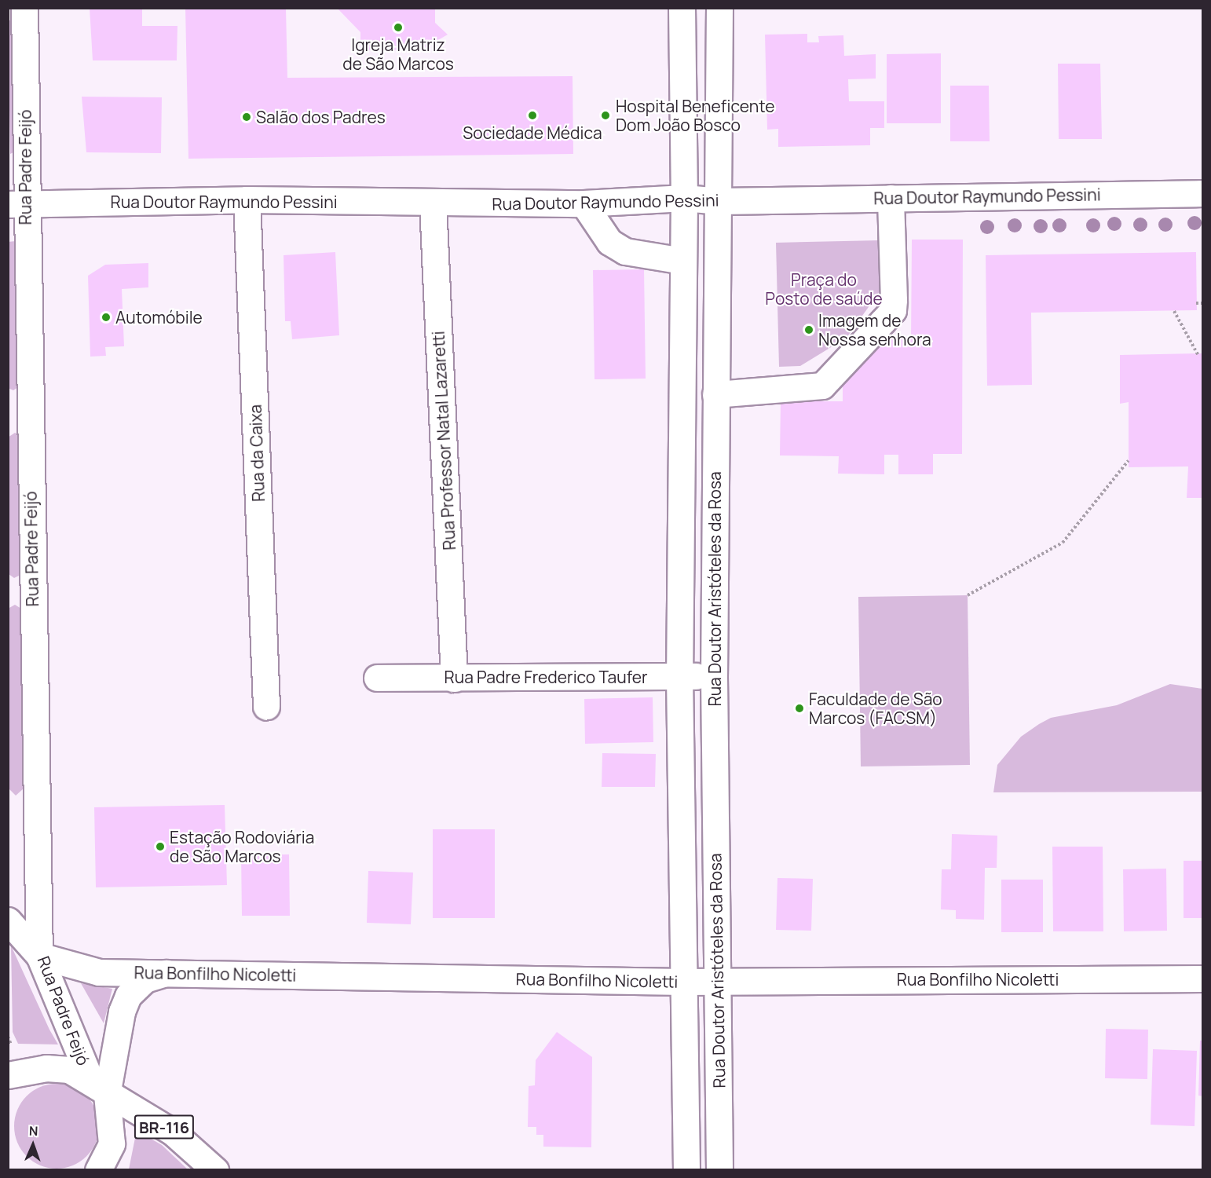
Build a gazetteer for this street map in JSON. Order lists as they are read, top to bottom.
{
  "streets": {
    "street": [
      "Rua Padre Feijó",
      "Rua Doutor Raymundo Pessini",
      "Rua Professor Natal Lazaretti",
      "Rua da Caixa",
      "Rua Doutor Aristóteles da Rosa",
      "Rua Padre Frederico Taufer",
      "Rua Bonfilho Nicoletti",
      "BR-116"
    ]
  },
  "crossings": [
    ["Rua Padre Feijó", "Rua Doutor Raymundo Pessini"],
    ["Rua Padre Feijó", "Rua Bonfilho Nicoletti"],
    ["Rua Padre Feijó", "BR-116"],
    ["Rua Doutor Raymundo Pessini", "Rua Professor Natal Lazaretti"],
    ["Rua Doutor Raymundo Pessini", "Rua da Caixa"],
    ["Rua Doutor Raymundo Pessini", "Rua Doutor Aristóteles da Rosa"],
    ["Rua Professor Natal Lazaretti", "Rua Padre Frederico Taufer"],
    ["Rua Doutor Aristóteles da Rosa", "Rua Padre Frederico Taufer"],
    ["Rua Doutor Aristóteles da Rosa", "Rua Bonfilho Nicoletti"]
  ],
  "parks": ["Praça do Posto de saúde"],
  "places": [
    "Igreja Matriz de São Marcos",
    "Sociedade Médica",
    "Hospital Beneficente Dom João Bosco",
    "Salão dos Padres",
    "Automóbile",
    "Imagem de Nossa senhora",
    "Faculdade de São Marcos (FACSM)",
    "Estação Rodoviária de São Marcos"
  ],
  "north": "top"
}
